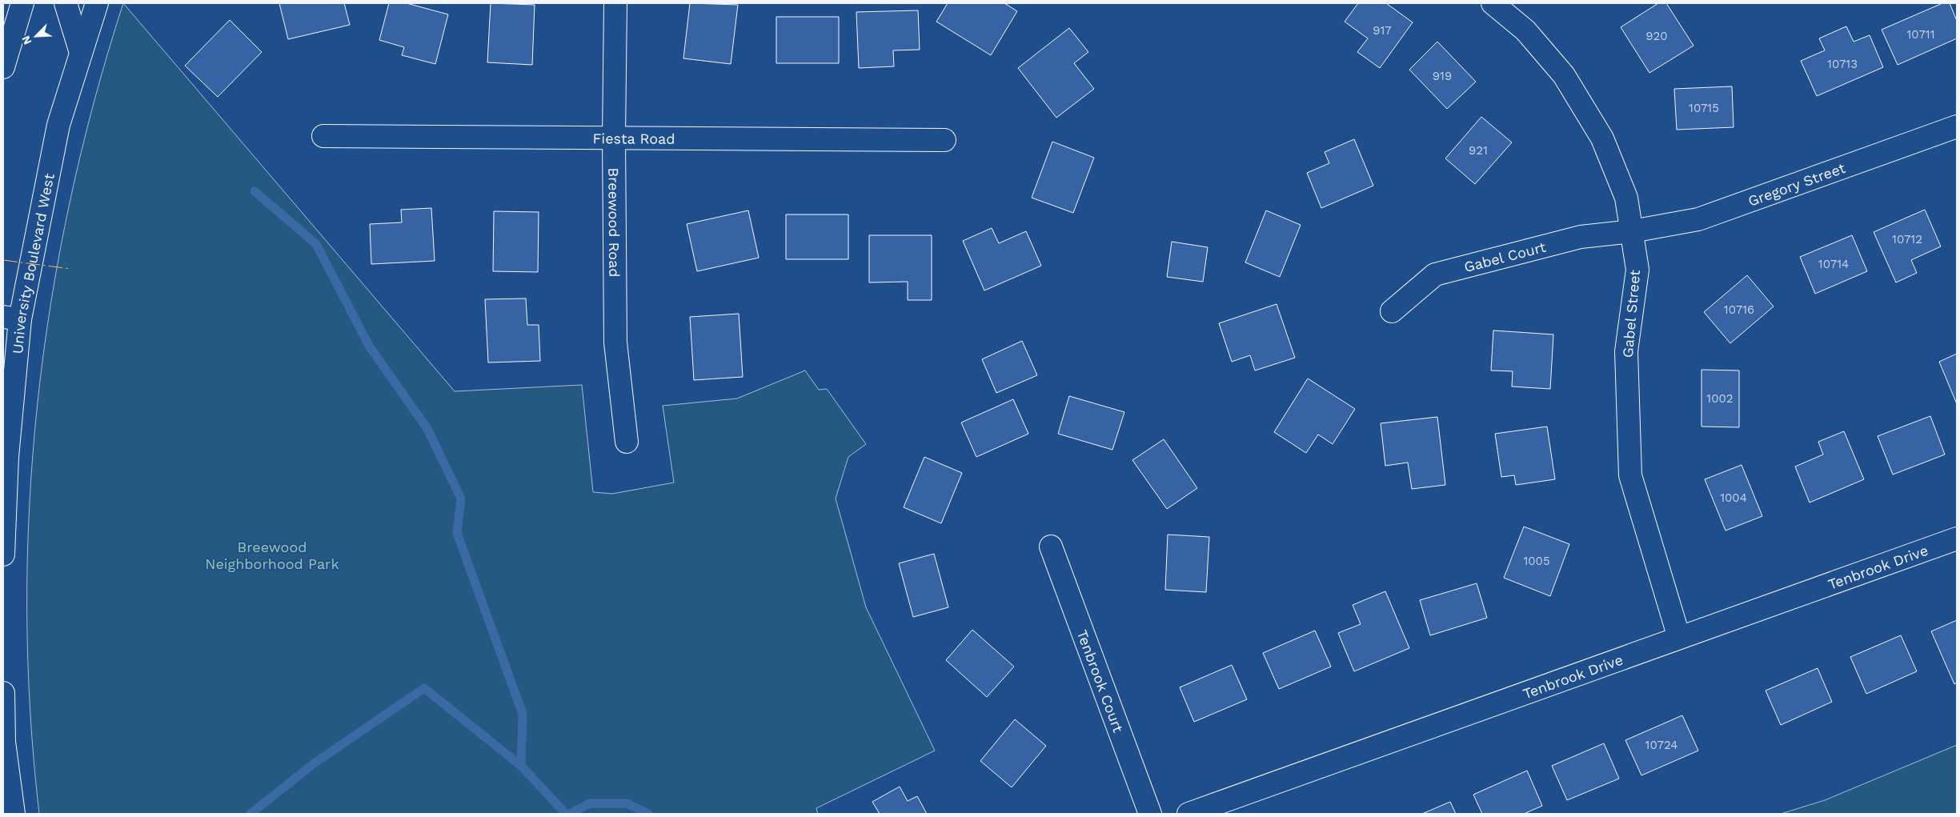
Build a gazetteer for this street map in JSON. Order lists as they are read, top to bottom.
{
  "streets": {
    "street": [
      "Fiesta Road",
      "Gregory Street",
      "Breewood Road",
      "Gabel Court",
      "University Boulevard West",
      "Gabel Street",
      "Tenbrook Drive",
      "Tenbrook Court"
    ]
  },
  "crossings": [
    ["Fiesta Road", "Breewood Road"],
    ["Gregory Street", "Gabel Court"],
    ["Gregory Street", "Gabel Street"],
    ["Gabel Court", "Gabel Street"],
    ["Gabel Street", "Tenbrook Drive"]
  ],
  "parks": ["Breewood Neighborhood Park"],
  "house_numbers": [
    "917",
    "10711",
    "920",
    "10713",
    "919",
    "10715",
    "921",
    "10712",
    "10714",
    "10716",
    "1002",
    "1004",
    "1005",
    "10724"
  ],
  "north": "bottom left"
}
